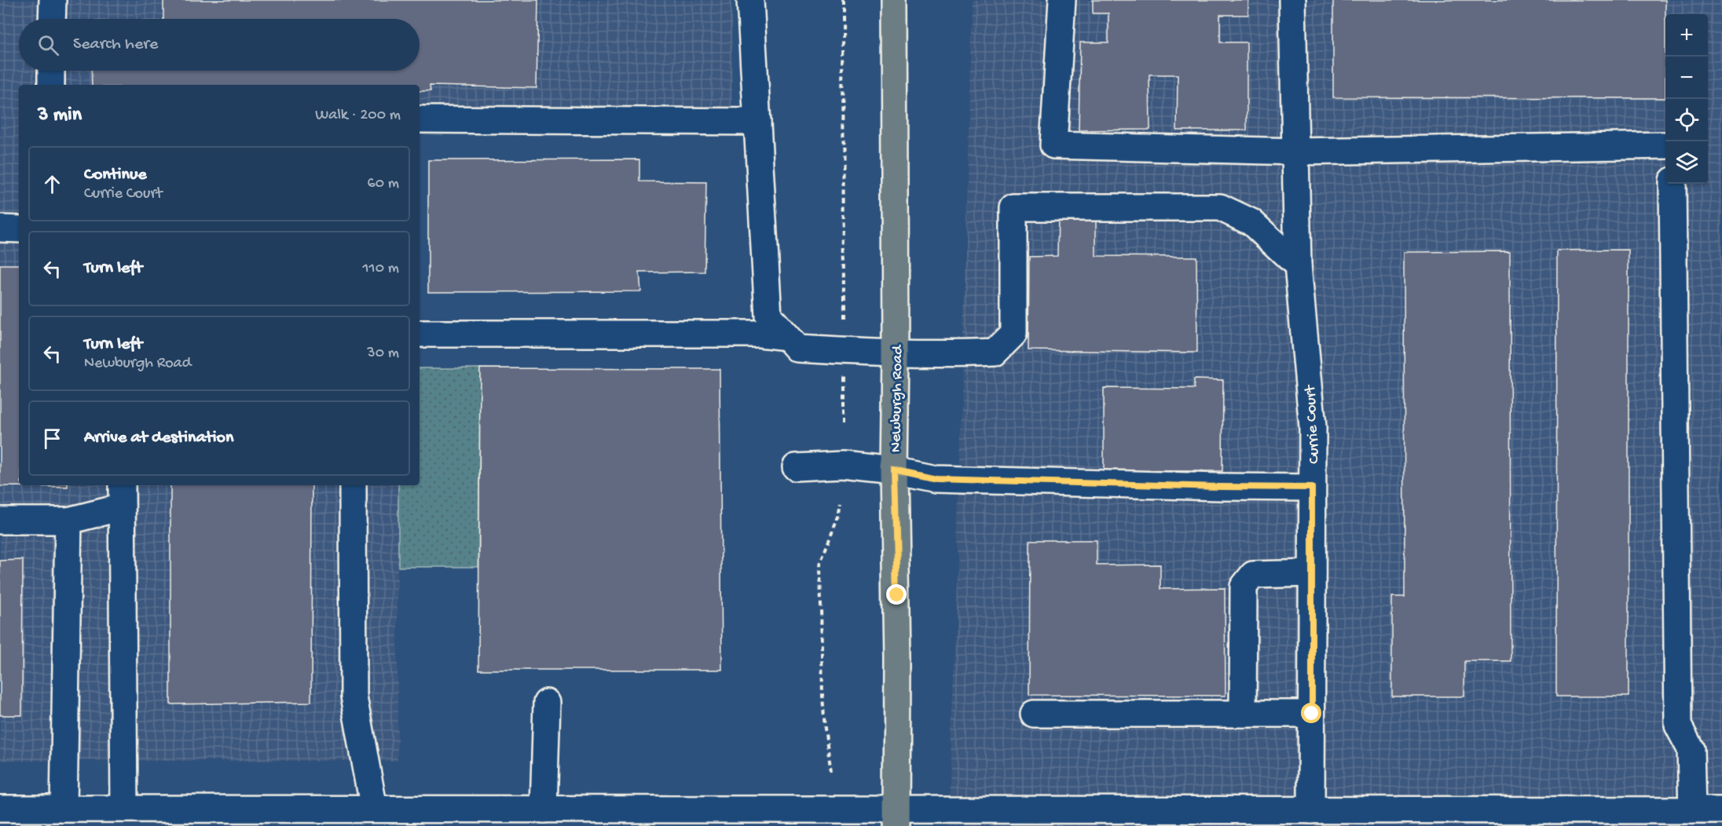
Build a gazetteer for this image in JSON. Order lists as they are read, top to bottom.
{
  "streets": {
    "main road": ["Newburgh Road"],
    "street": ["Currie Court"]
  },
  "page": {
    "map_buttons": ["+", "−"],
    "search": "Search here",
    "heading": ["3 min", "Walk · 200 m"],
    "list": [
      ["Continue", "Currie Court", "60 m"],
      ["Turn left", "110 m"],
      ["Turn left", "Newburgh Road", "30 m"],
      "Arrive at destination"
    ]
  }
}
